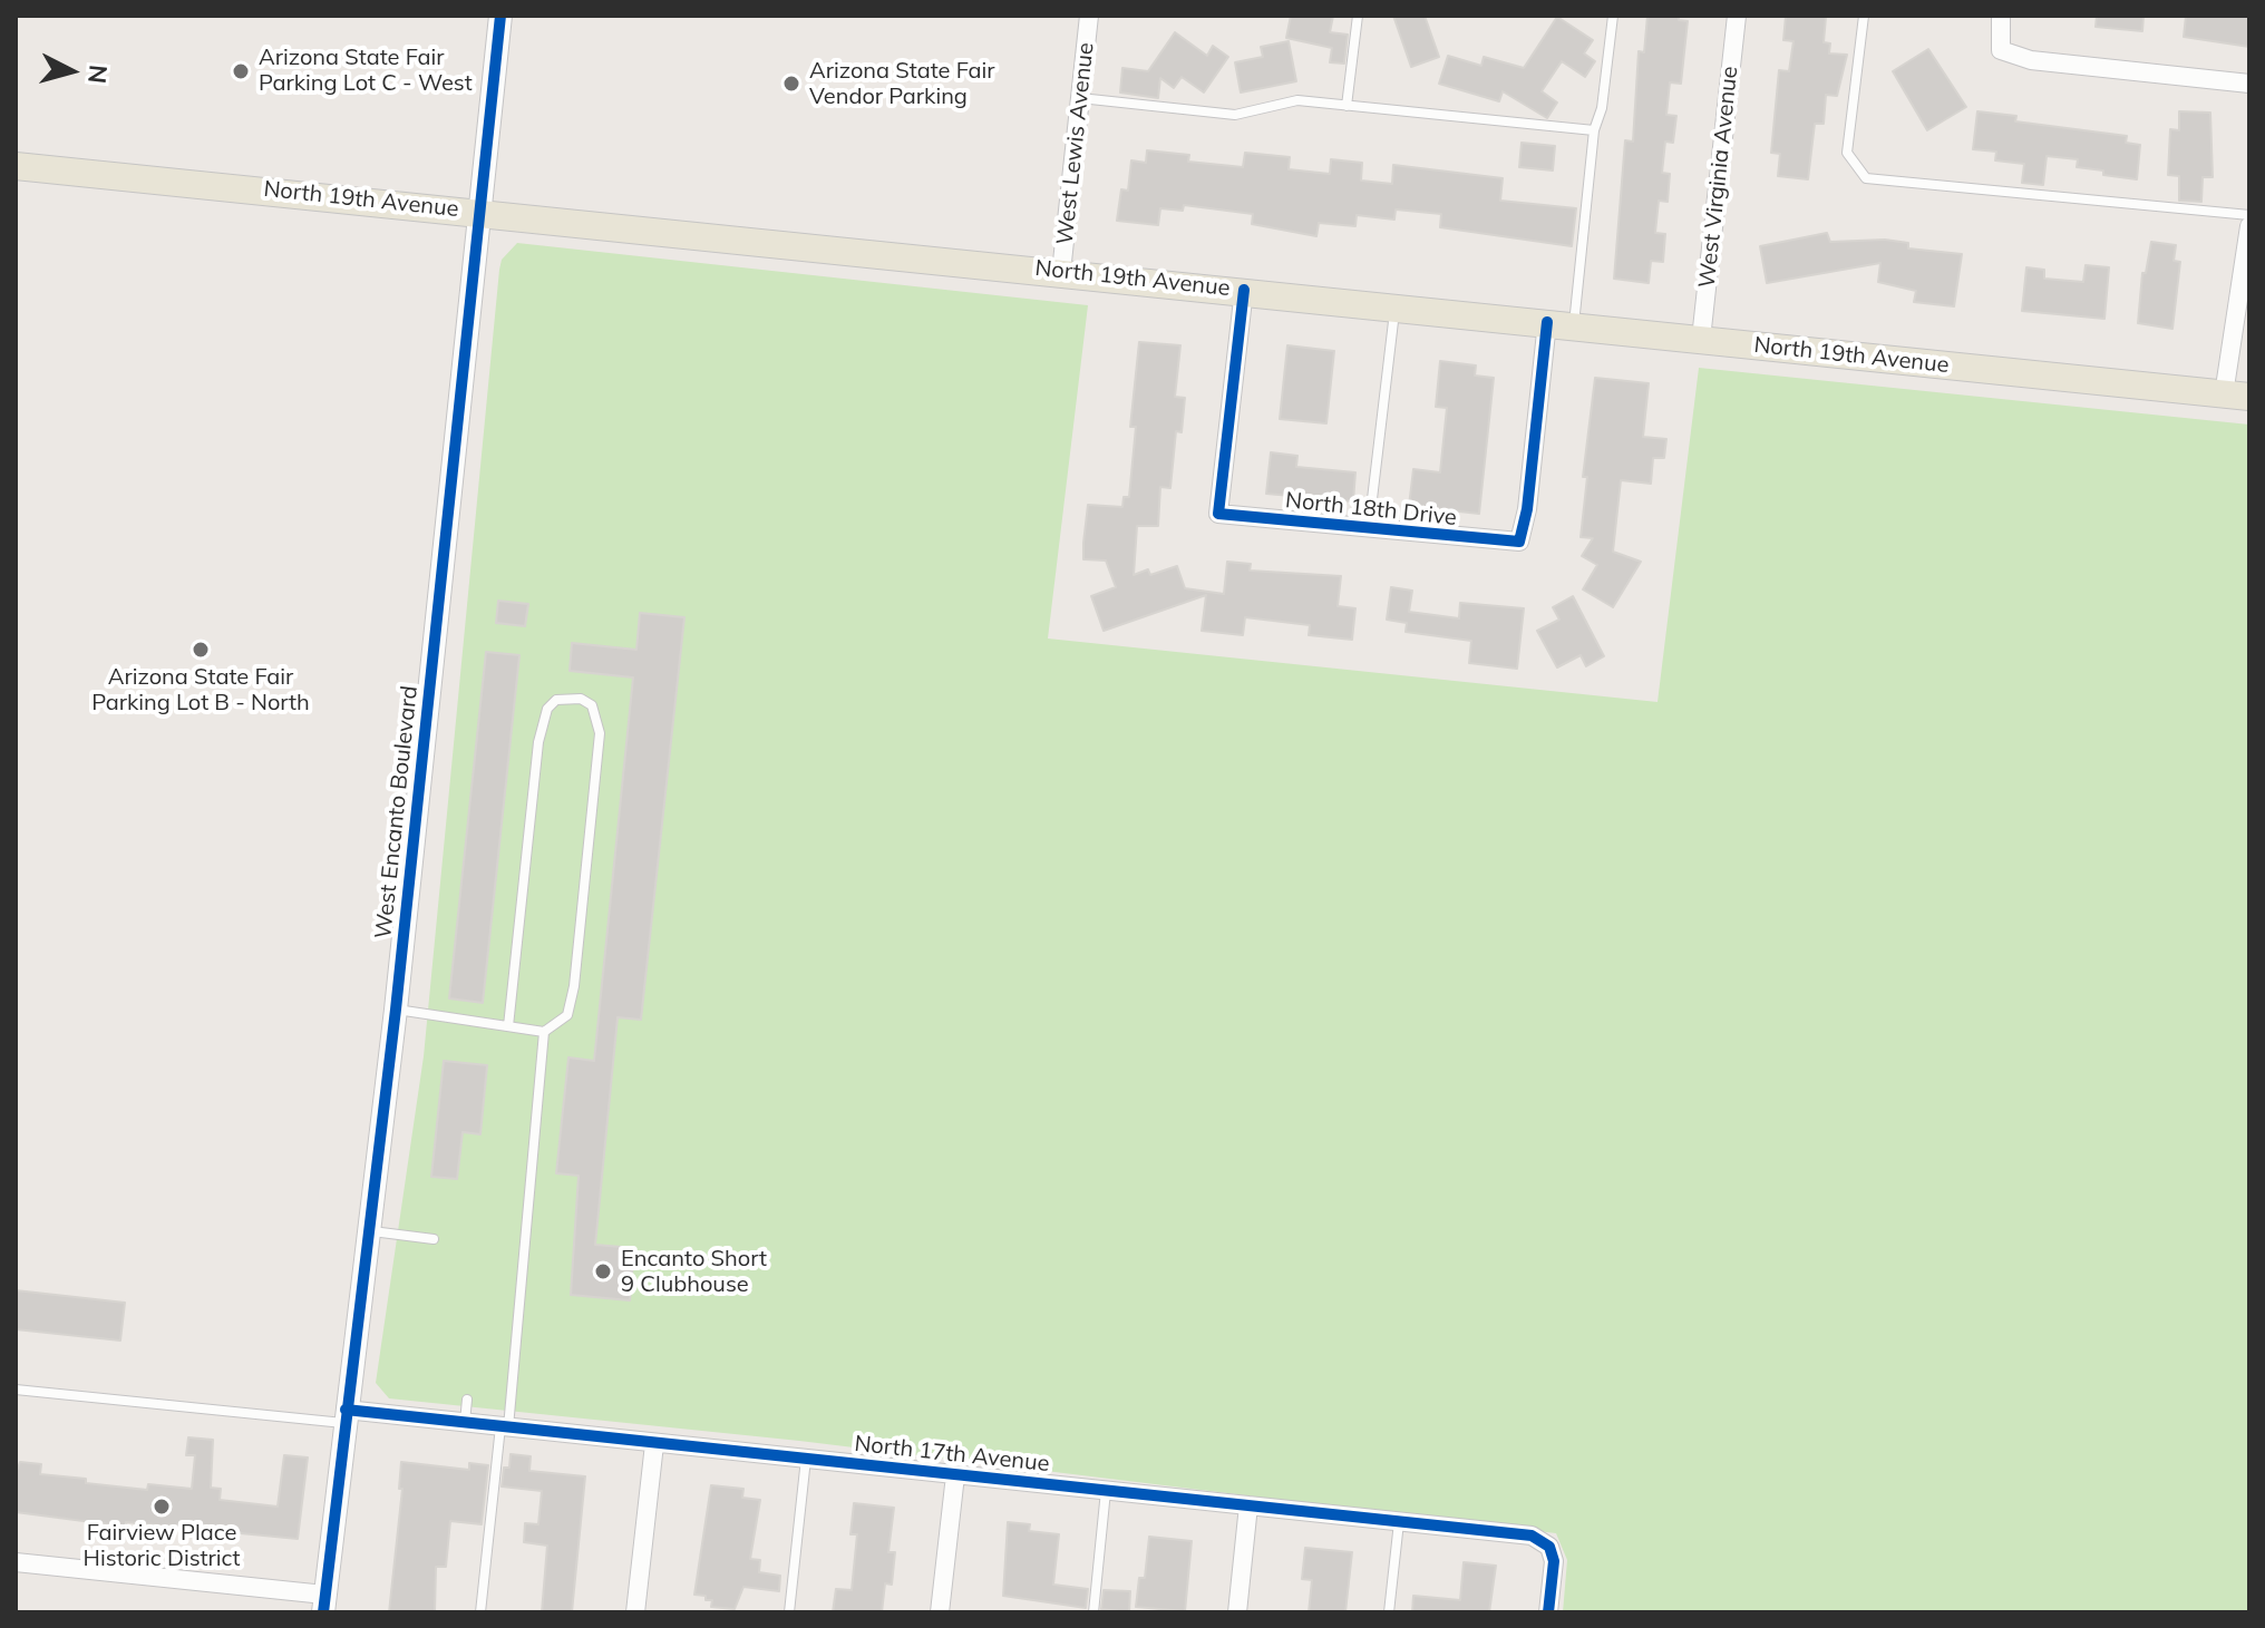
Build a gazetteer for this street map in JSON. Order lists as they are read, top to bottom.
{
  "streets": {
    "main road": ["North 19th Avenue"],
    "street": [
      "West Lewis Avenue",
      "West Virginia Avenue",
      "North 18th Drive",
      "West Encanto Boulevard",
      "North 17th Avenue"
    ]
  },
  "crossings": [
    ["West Lewis Avenue", "North 19th Avenue"],
    ["West Virginia Avenue", "North 19th Avenue"],
    ["North 19th Avenue", "North 18th Drive"],
    ["North 19th Avenue", "West Encanto Boulevard"],
    ["West Encanto Boulevard", "North 17th Avenue"]
  ],
  "places": [
    "Arizona State Fair Parking Lot C - West",
    "Arizona State Fair Vendor Parking",
    "Arizona State Fair Parking Lot B - North",
    "Encanto Short 9 Clubhouse",
    "Fairview Place Historic District"
  ],
  "north": "right"
}
